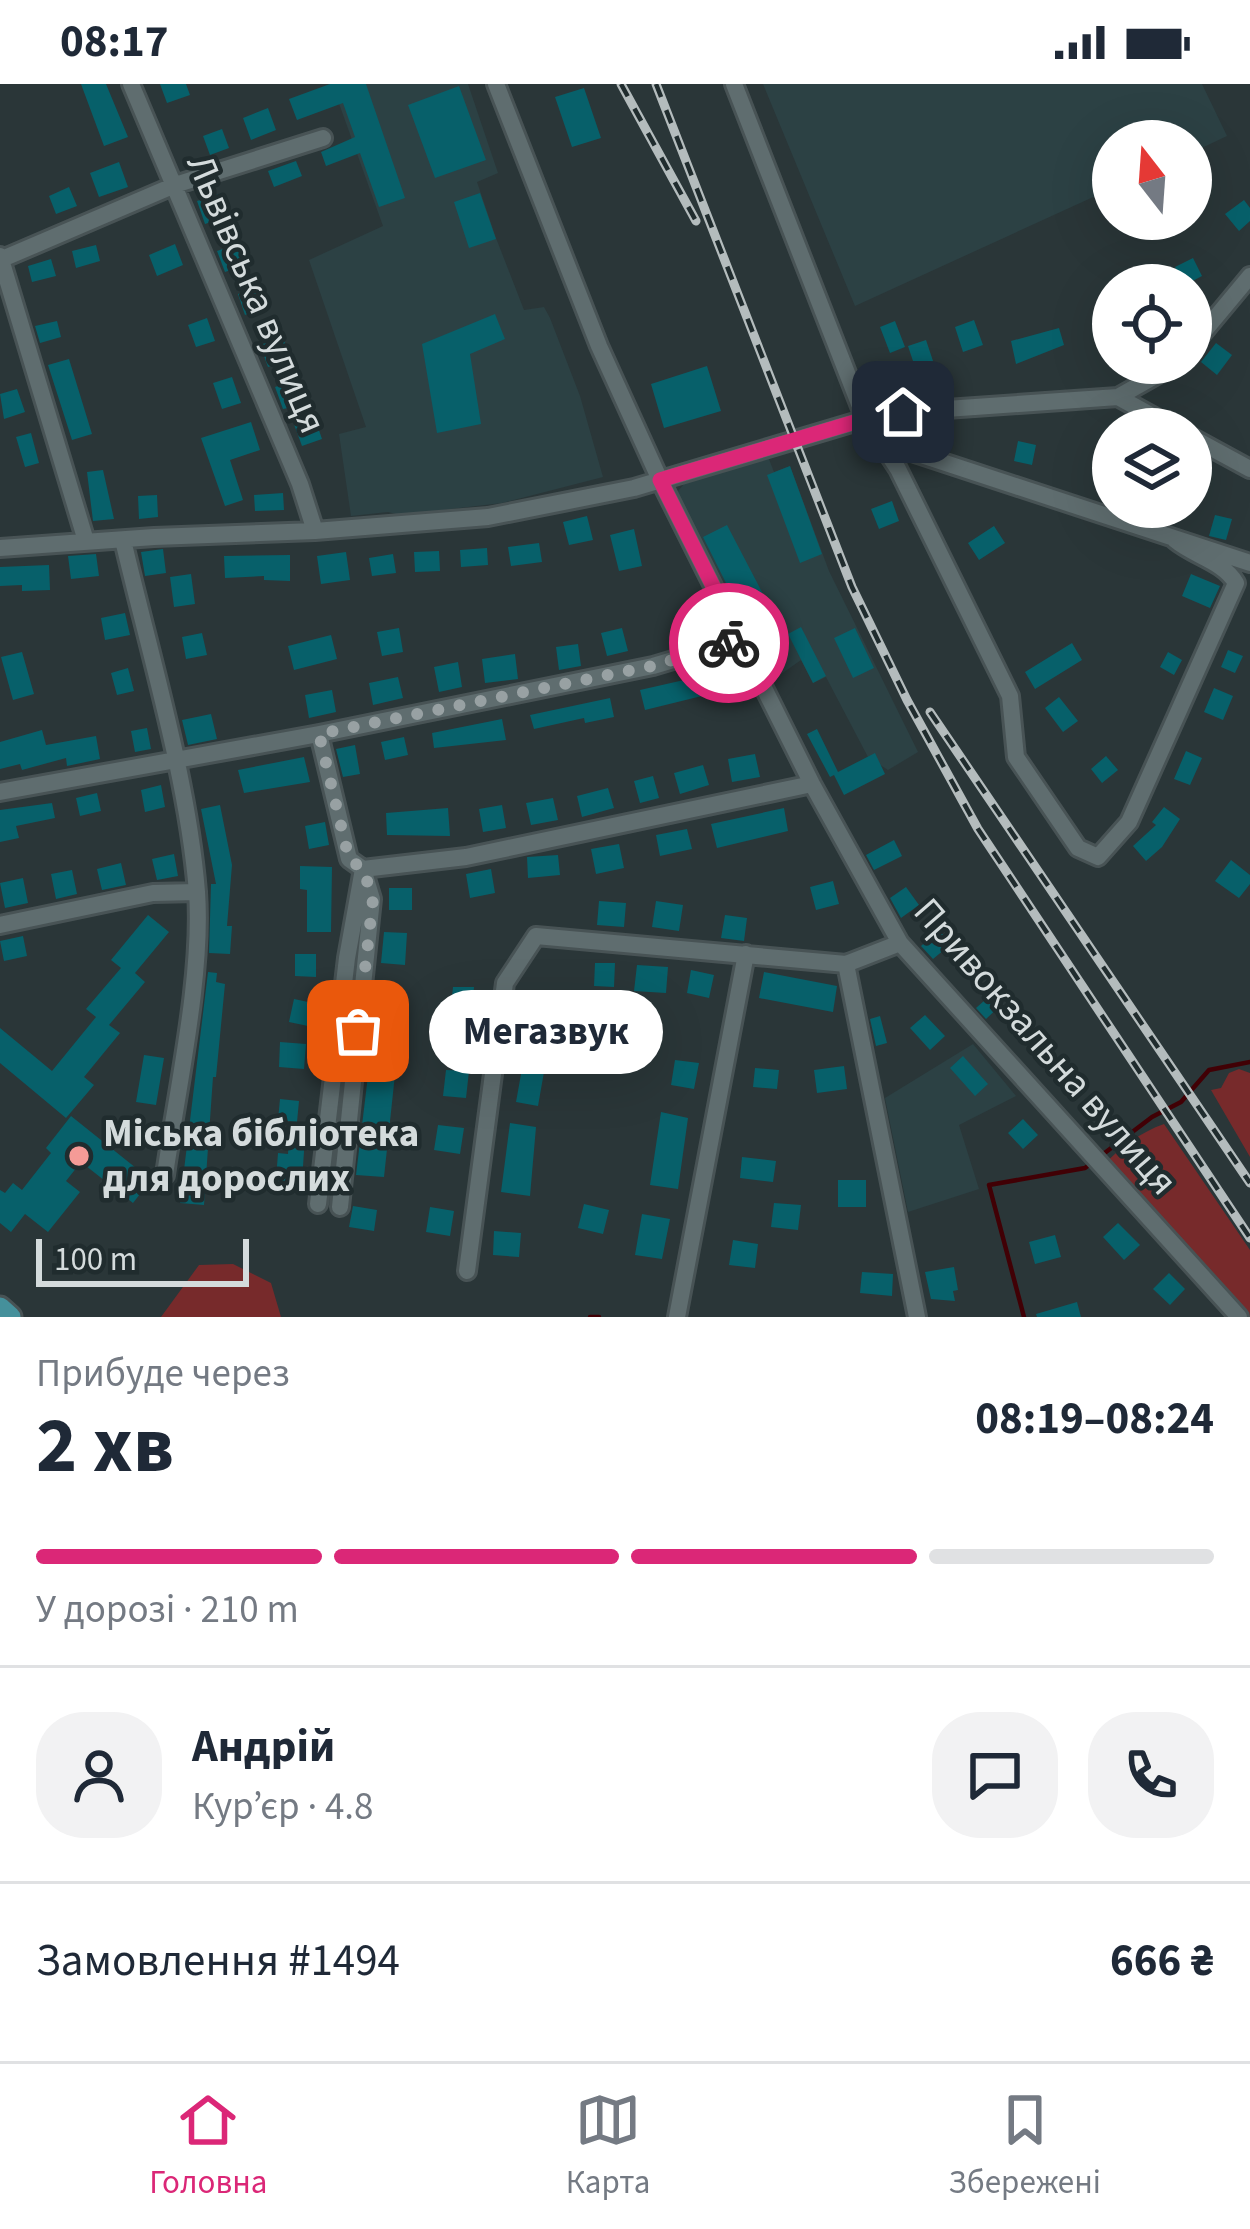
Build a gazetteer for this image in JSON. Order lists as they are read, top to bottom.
{
  "streets": {
    "street": ["Львівська вулиця", "Привокзальна вулиця"]
  },
  "places": ["Мегазвук", "Міська бібліотека для дорослих"],
  "scale_bar": "100 m",
  "north": "top",
  "page": {
    "status": "08:17",
    "bubble": "Мегазвук",
    "scale": "100 m",
    "heading": ["2 хв", "Прибуде через", "08:19–08:24"],
    "panel": [
      "Андрій",
      "Кур’єр · 4.8",
      "Замовлення #1494",
      "666 ₴"
    ],
    "bar": "У дорозі · 210 m",
    "tabs": ["Головна", "Карта", "Збережені"]
  }
}
